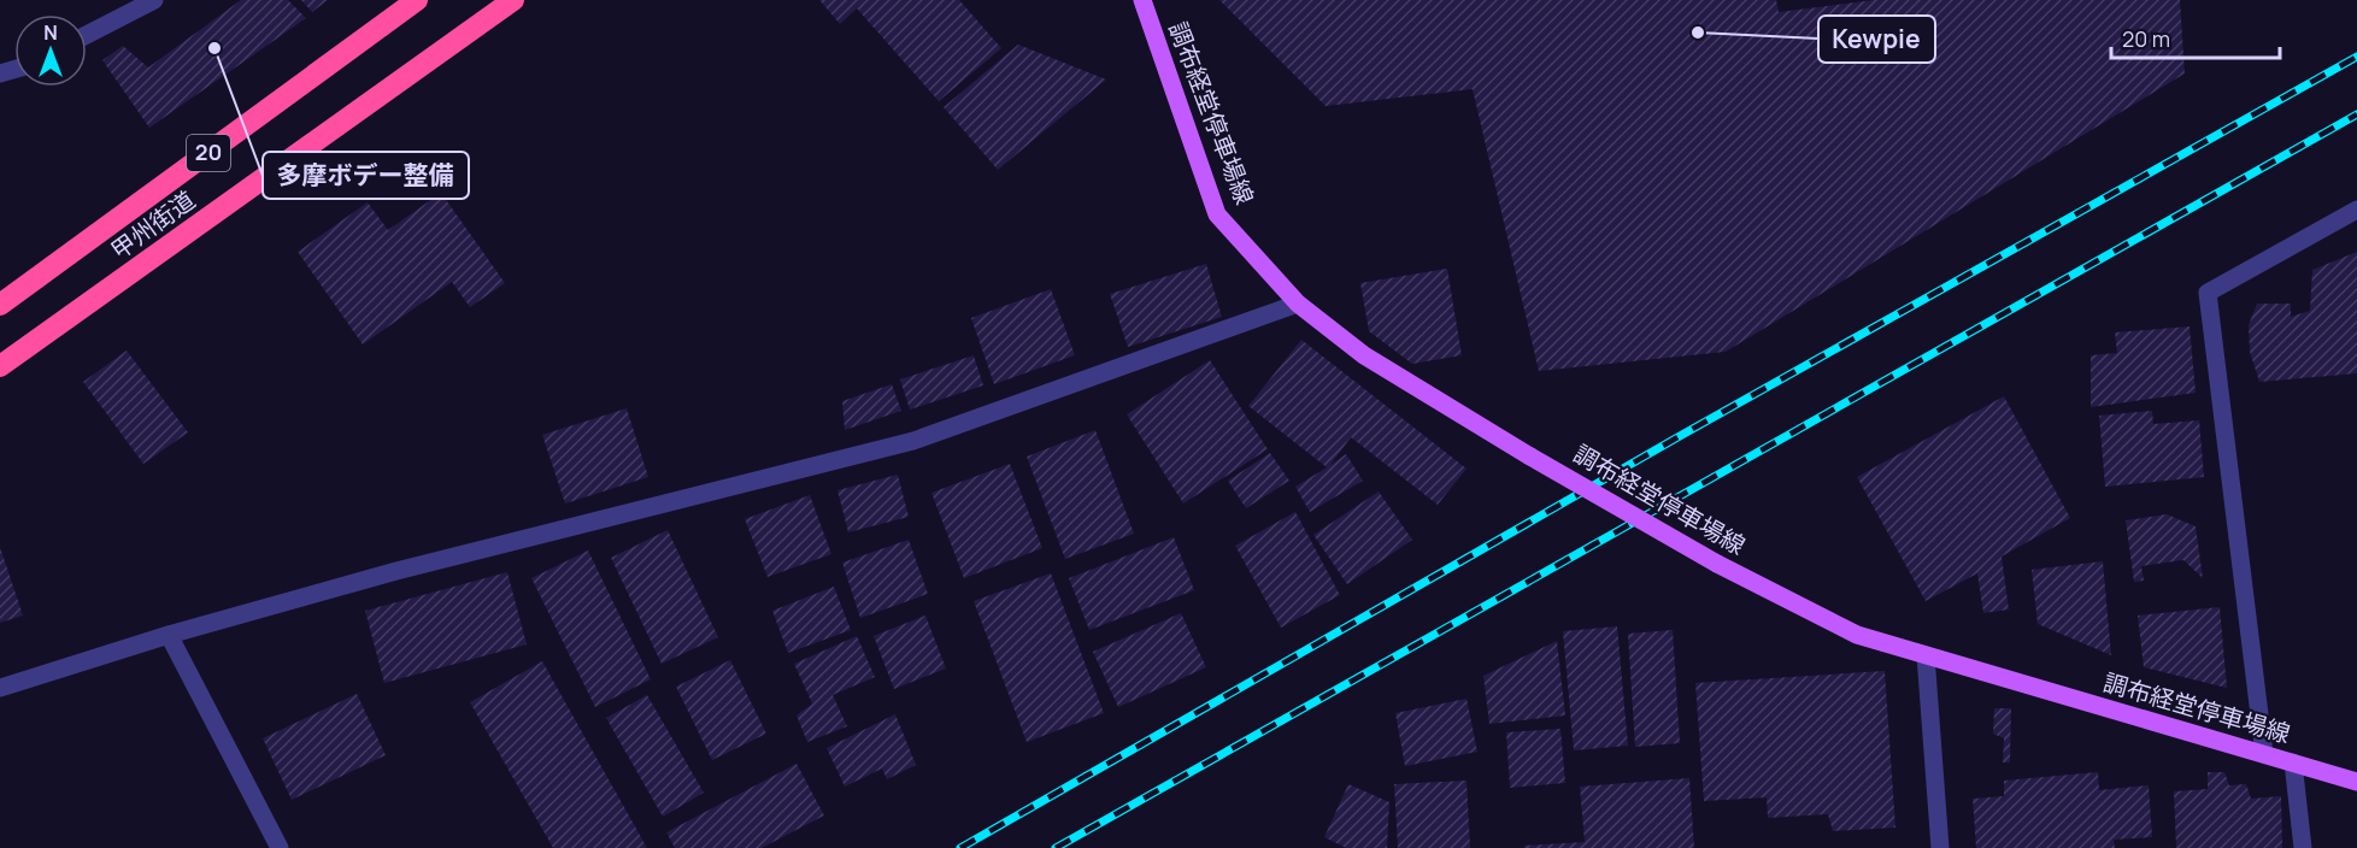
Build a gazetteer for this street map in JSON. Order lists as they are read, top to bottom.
{
  "streets": {
    "highway": ["20", "甲州街道"],
    "main road": ["調布経堂停車場線"]
  },
  "places": ["Kewpie", "多摩ボデー整備"],
  "scale_bar": "20 m",
  "north": "top"
}
